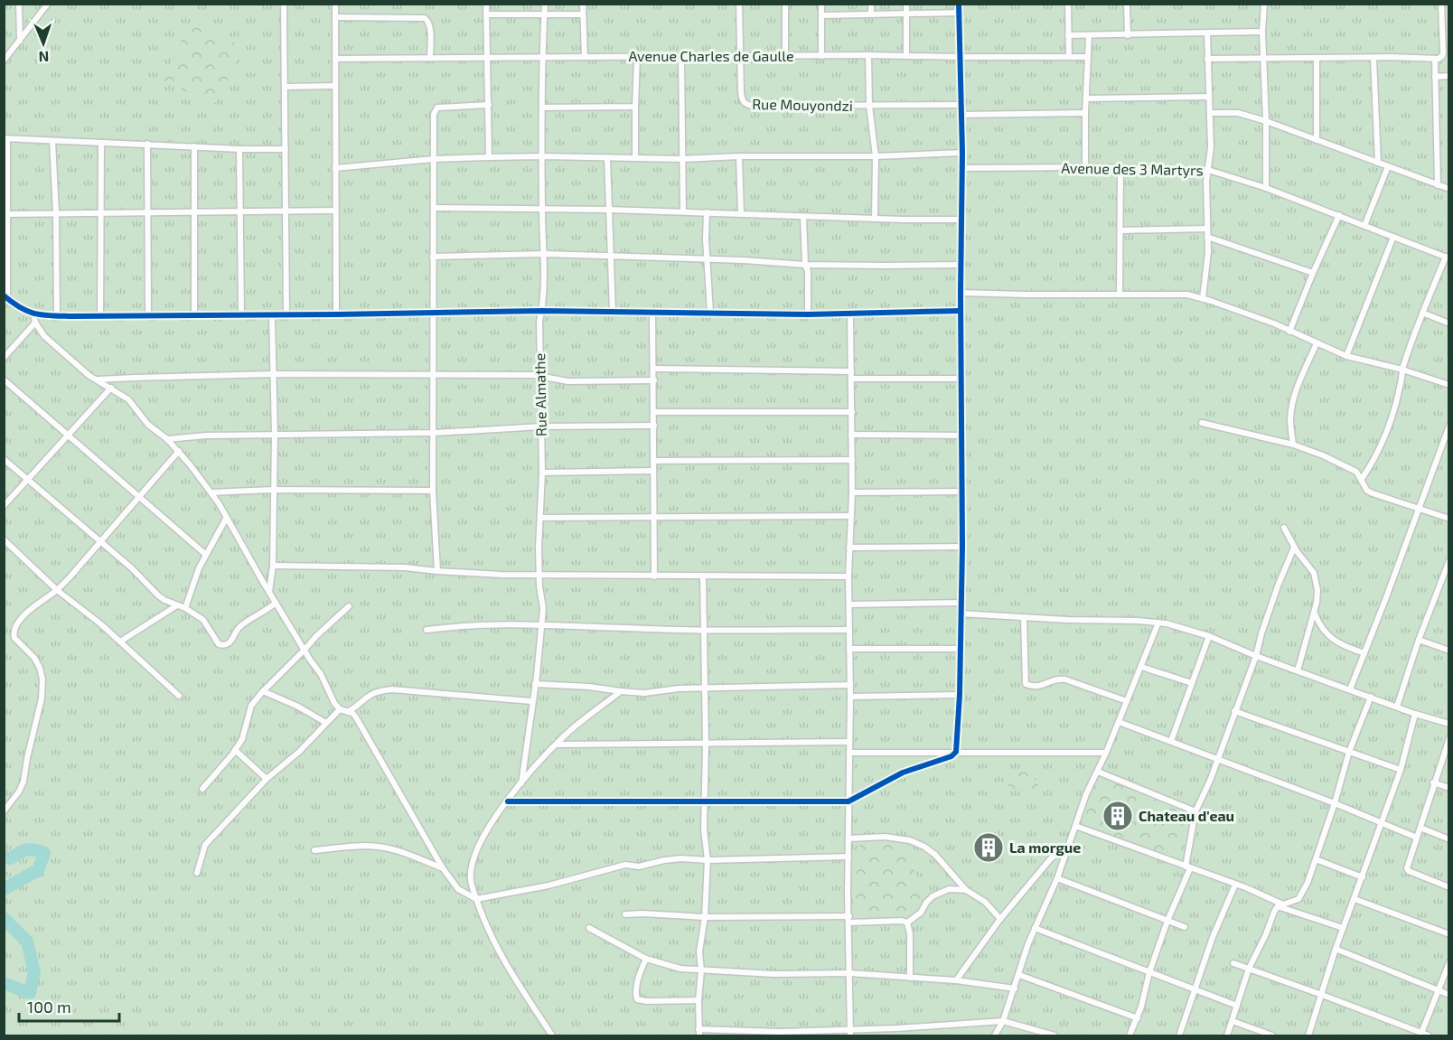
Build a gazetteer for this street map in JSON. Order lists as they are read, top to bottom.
{
  "streets": {
    "street": [
      "Avenue Charles de Gaulle",
      "Rue Mouyondzi",
      "Avenue des 3 Martyrs",
      "Rue Almathe"
    ]
  },
  "crossings": [
    ["Avenue Charles de Gaulle", "Rue Mouyondzi"],
    ["Avenue Charles de Gaulle", "Rue Almathe"]
  ],
  "places": {
    "building": ["Chateau d'eau", "La morgue"]
  },
  "scale_bar": "100 m",
  "north": "bottom"
}
